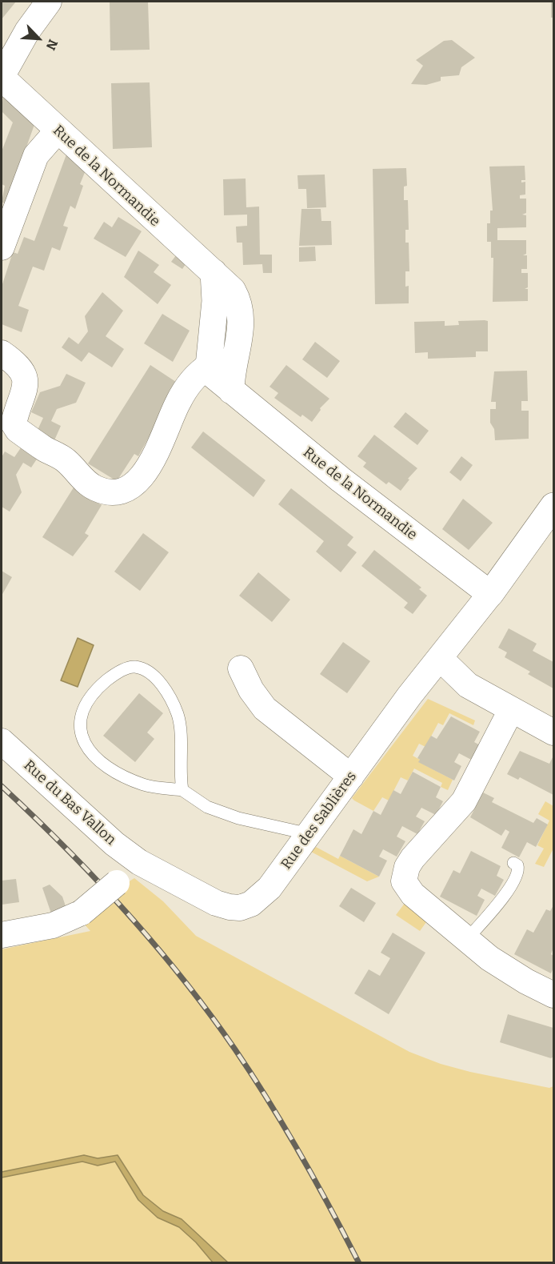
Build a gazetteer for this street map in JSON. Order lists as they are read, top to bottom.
{
  "streets": {
    "street": ["Rue de la Normandie", "Rue du Bas Vallon", "Rue des Sablières"]
  },
  "crossings": [
    ["Rue de la Normandie", "Rue des Sablières"],
    ["Rue du Bas Vallon", "Rue des Sablières"]
  ],
  "north": "bottom right"
}
